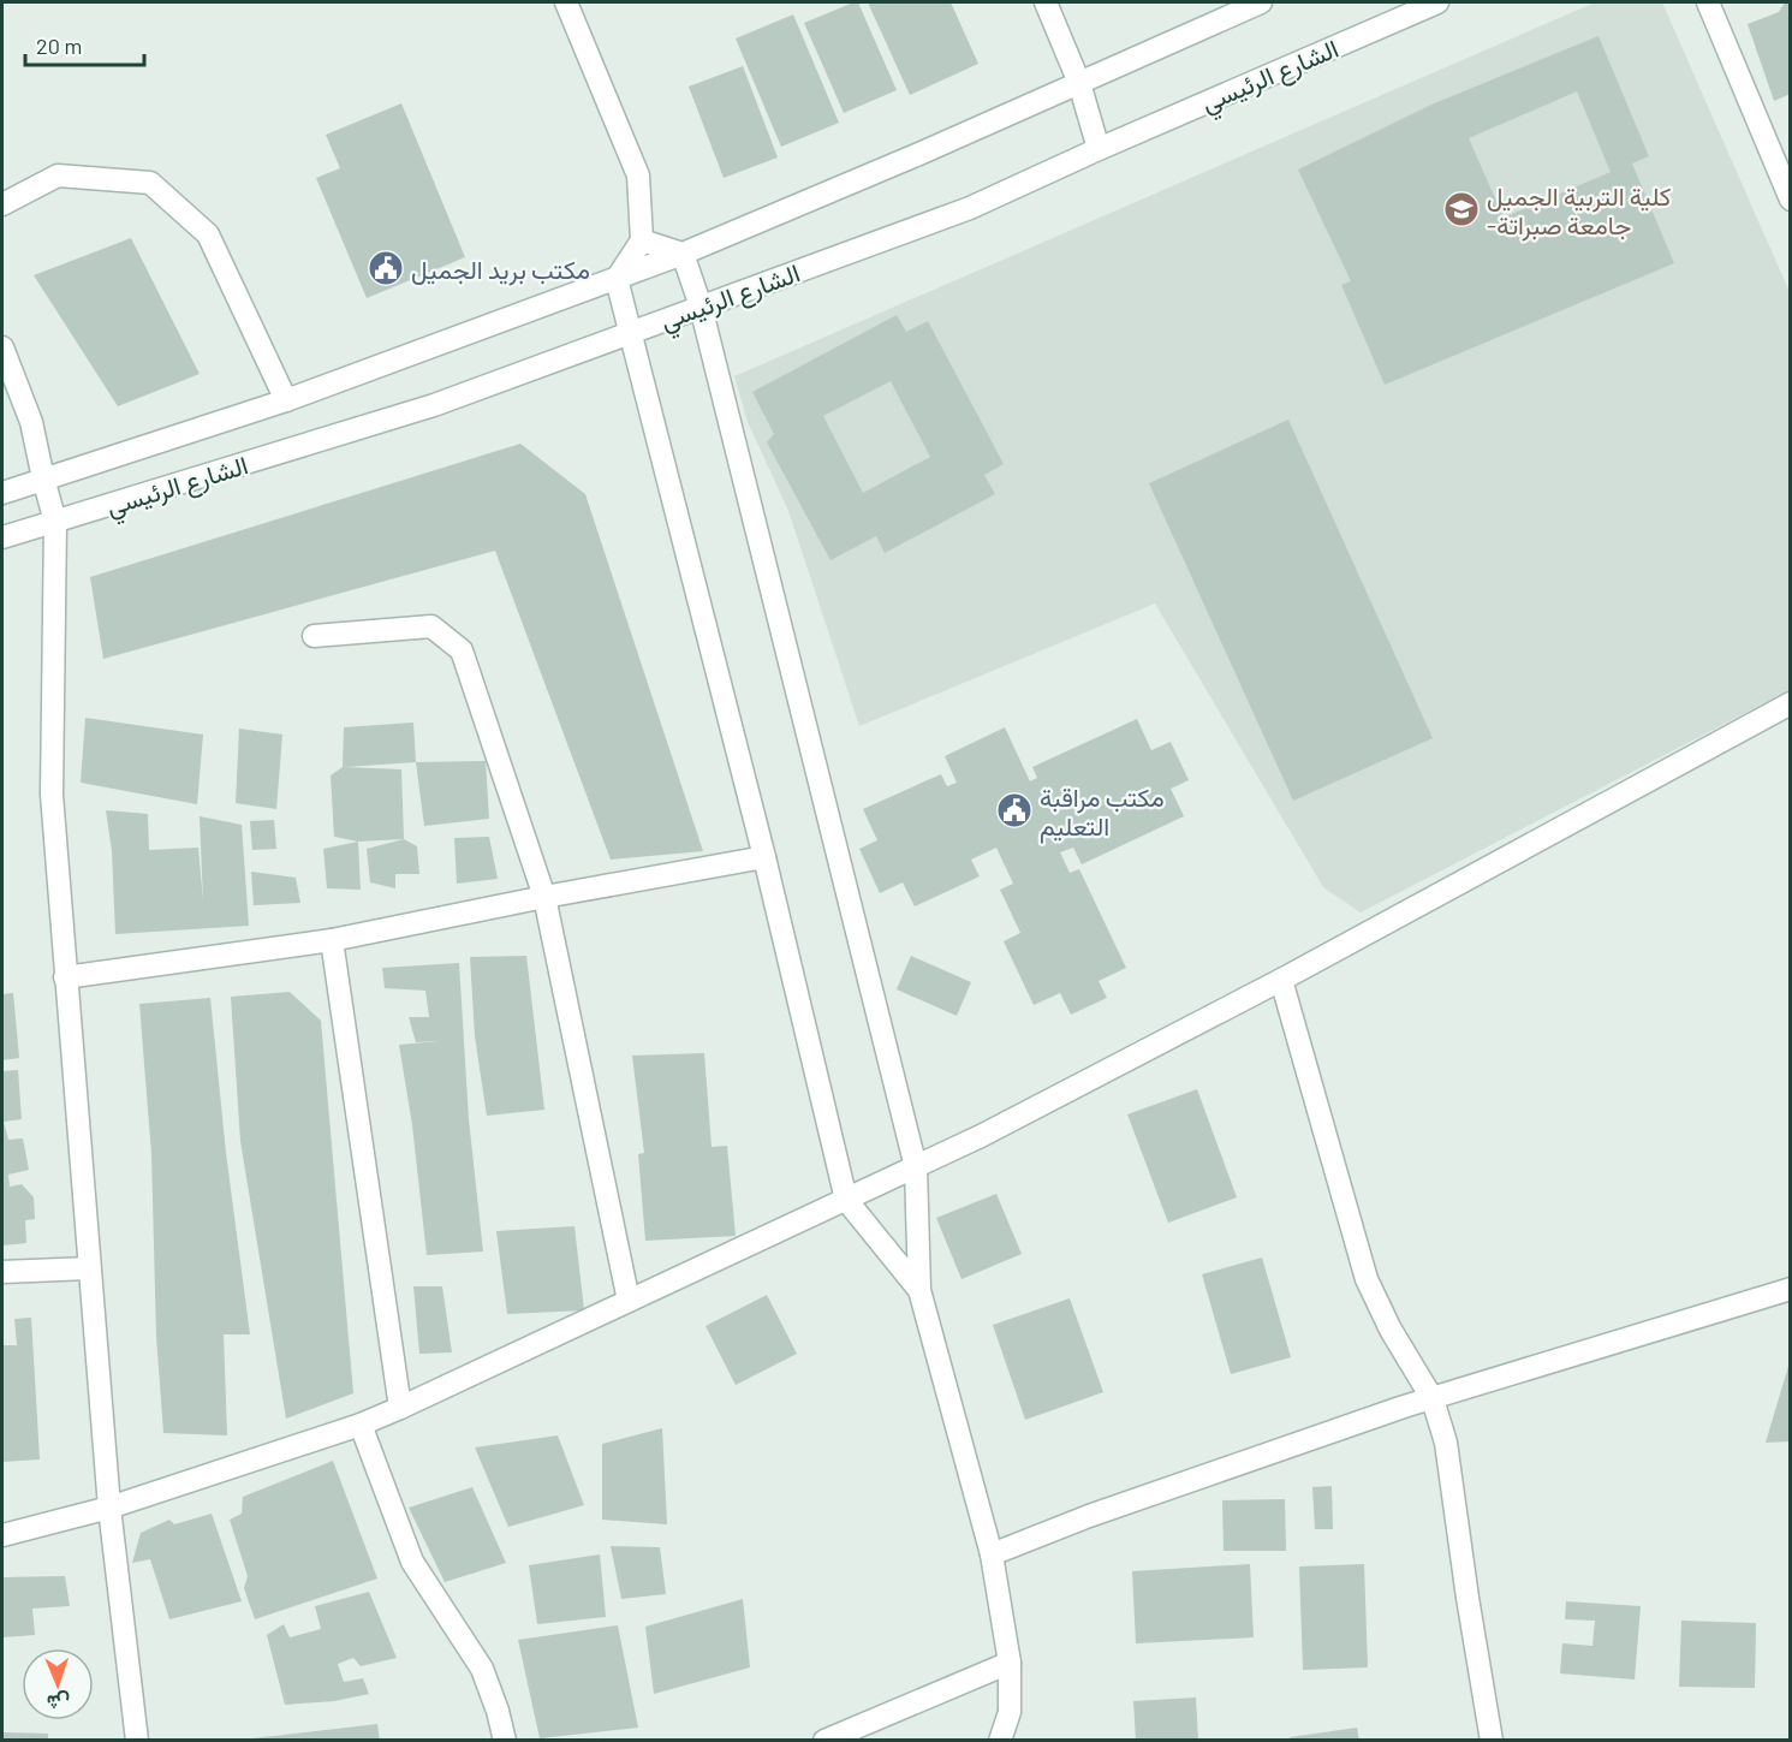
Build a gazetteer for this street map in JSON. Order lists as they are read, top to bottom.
{
  "streets": {
    "street": ["الشارع الرئيسي"]
  },
  "places": {
    "school or university": ["كلية التربية الجميل -جامعة صبراتة"],
    "public building": ["مكتب بريد الجميل", "مكتب مراقبة التعليم"]
  },
  "scale_bar": "20 m",
  "north": "bottom"
}
